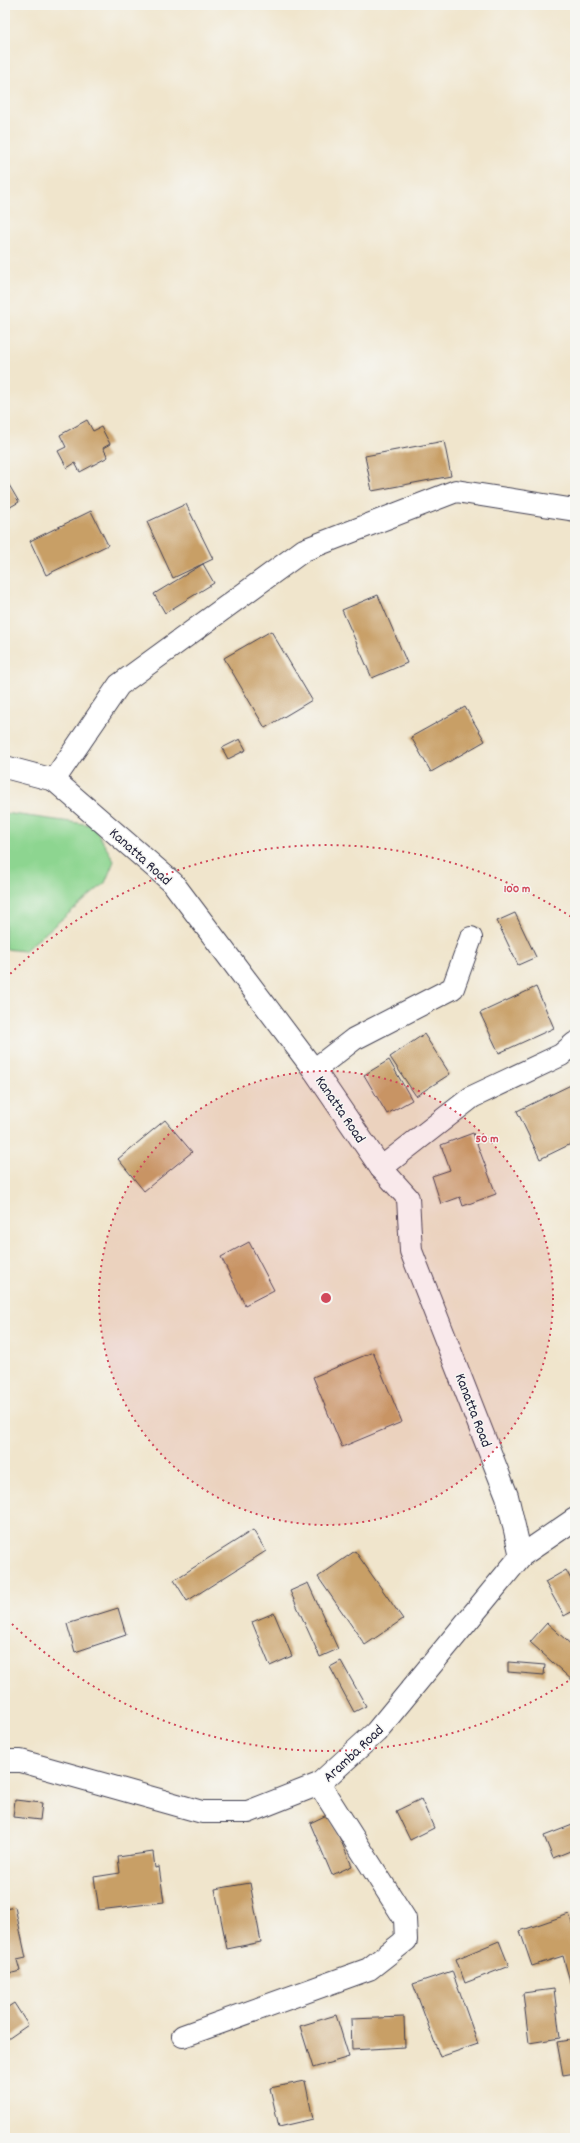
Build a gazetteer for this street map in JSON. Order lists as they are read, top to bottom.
{
  "streets": {
    "street": ["Kanatta Road", "Aramba Road"]
  },
  "crossings": [
    ["Kanatta Road", "Aramba Road"]
  ],
  "rings": ["100 m", "50 m"]
}
